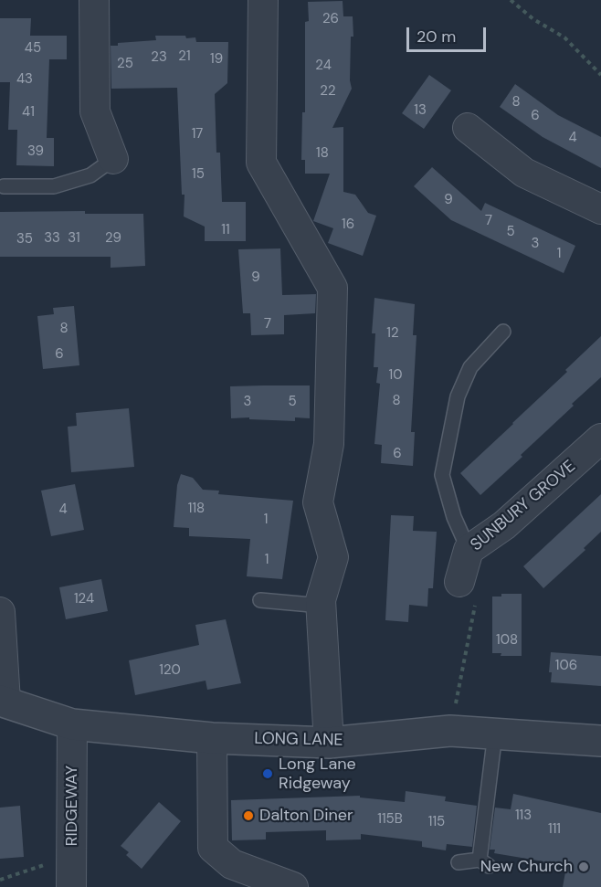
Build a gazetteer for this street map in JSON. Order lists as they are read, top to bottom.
{
  "streets": {
    "street": ["SUNBURY GROVE", "LONG LANE", "RIDGEWAY"]
  },
  "crossings": [
    ["LONG LANE", "RIDGEWAY"]
  ],
  "places": ["Long Lane Ridgeway", "Dalton Diner", "New Church"],
  "house_numbers": [
    "26",
    "45",
    "21",
    "23",
    "19",
    "25",
    "24",
    "43",
    "22",
    "8",
    "13",
    "41",
    "6",
    "17",
    "4",
    "39",
    "18",
    "15",
    "9",
    "7",
    "16",
    "11",
    "5",
    "33",
    "31",
    "29",
    "35",
    "3",
    "1",
    "9",
    "7",
    "8",
    "12",
    "6",
    "10",
    "8",
    "3",
    "5",
    "6",
    "118",
    "4",
    "1",
    "1",
    "124",
    "108",
    "106",
    "120",
    "113",
    "115B",
    "115",
    "111"
  ],
  "scale_bar": "20 m"
}
